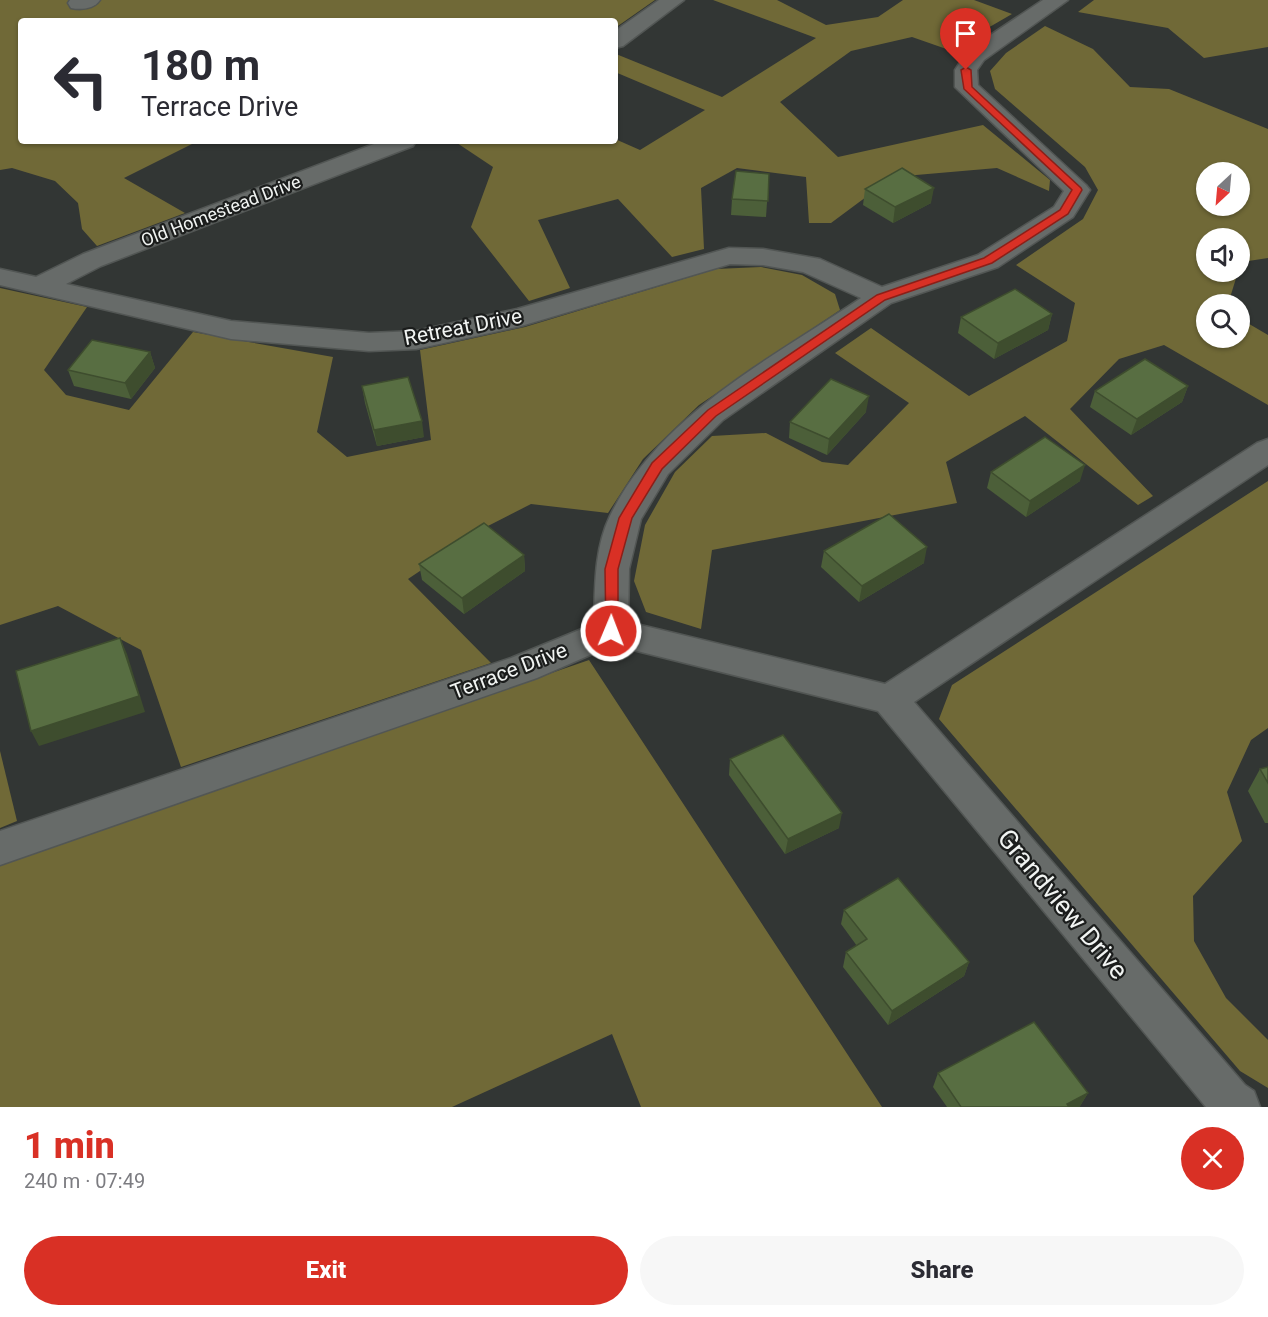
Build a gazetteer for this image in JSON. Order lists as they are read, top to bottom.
{
  "streets": {
    "street": [
      "Old Homestead Drive",
      "Retreat Drive",
      "Terrace Drive",
      "Grandview Drive"
    ]
  },
  "crossings": [
    ["Old Homestead Drive", "Retreat Drive"]
  ],
  "north": "bottom left",
  "page": {
    "turn": ["180 m", "Terrace Drive"],
    "heading": ["1 min", "240 m · 07:49"],
    "buttons": ["Exit", "Share"]
  }
}
